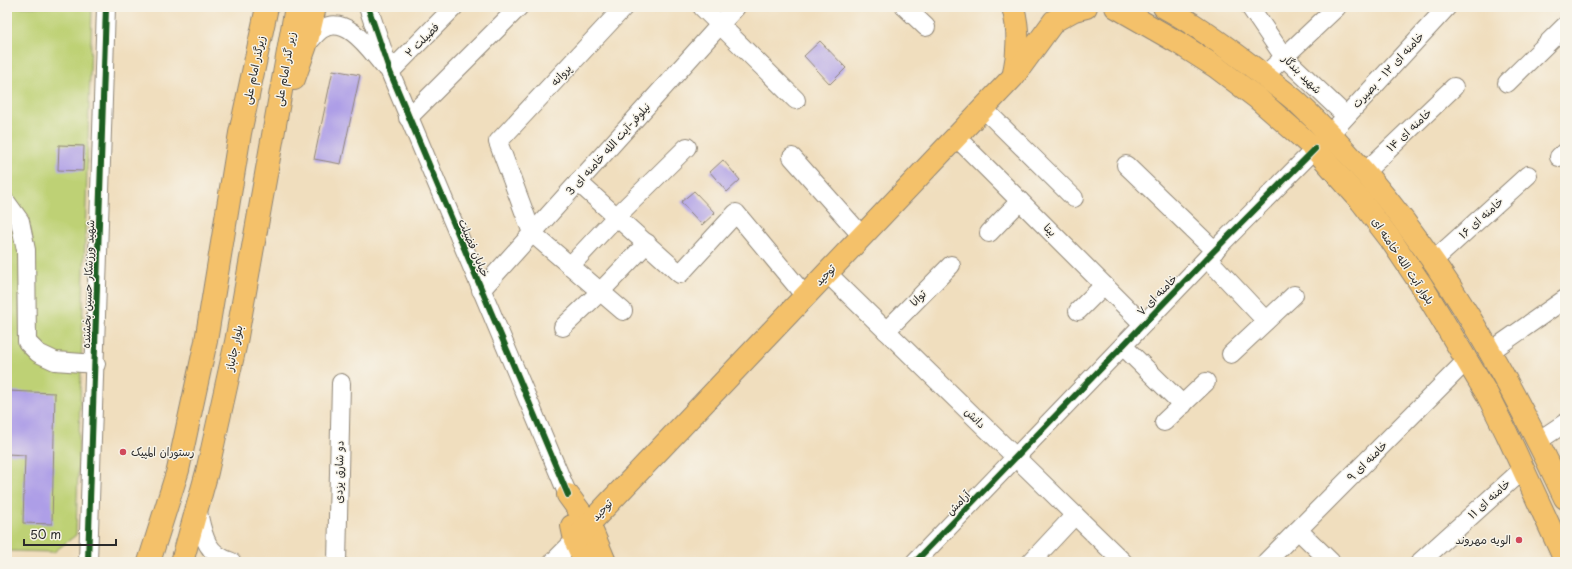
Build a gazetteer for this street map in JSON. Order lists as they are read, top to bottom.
{
  "streets": {
    "main road": [
      "زیر گذر امام علی",
      "زیرگذر امام علی",
      "خیابان فضیلت",
      "بلوار آیت الله خامنه ای",
      "توحید",
      "بلوار جانباز"
    ],
    "street": [
      "فضیلت ۲",
      "خامنه ای ۱۲ - بصیرت",
      "شهید بندگار",
      "پروانه",
      "خامنه ای ۱۴",
      "نیلوفر-آیت الله خامنه ای 3",
      "خامنه ای ۱۶",
      "بیتا",
      "شهید ورزشکار حسین بخشنده",
      "خامنه ای ۷",
      "توانا",
      "دانش",
      "خامنه ای ۹",
      "دو شارق یزدی",
      "خامنه ای ۱۱",
      "آرامش"
    ]
  },
  "crossings": [
    ["فضیلت ۲", "خیابان فضیلت"],
    ["زیر گذر امام علی", "بلوار جانباز"],
    ["خامنه ای ۱۲ - بصیرت", "شهید بندگار"],
    ["خامنه ای ۱۲ - بصیرت", "بلوار آیت الله خامنه ای"],
    ["خامنه ای ۱۲ - بصیرت", "خامنه ای ۷"],
    ["پروانه", "نیلوفر-آیت الله خامنه ای 3"],
    ["خامنه ای ۱۴", "بلوار آیت الله خامنه ای"],
    ["نیلوفر-آیت الله خامنه ای 3", "خیابان فضیلت"],
    ["خامنه ای ۱۶", "بلوار آیت الله خامنه ای"],
    ["بیتا", "توحید"],
    ["بیتا", "خامنه ای ۷"],
    ["خیابان فضیلت", "توحید"],
    ["بلوار آیت الله خامنه ای", "خامنه ای ۷"],
    ["بلوار آیت الله خامنه ای", "خامنه ای ۹"],
    ["بلوار آیت الله خامنه ای", "خامنه ای ۱۱"],
    ["توحید", "دانش"],
    ["خامنه ای ۷", "دانش"],
    ["خامنه ای ۷", "آرامش"],
    ["توانا", "دانش"],
    ["دانش", "آرامش"]
  ],
  "places": ["رستوران المپیک", "الویه مهروند"],
  "scale_bar": "50 m"
}
